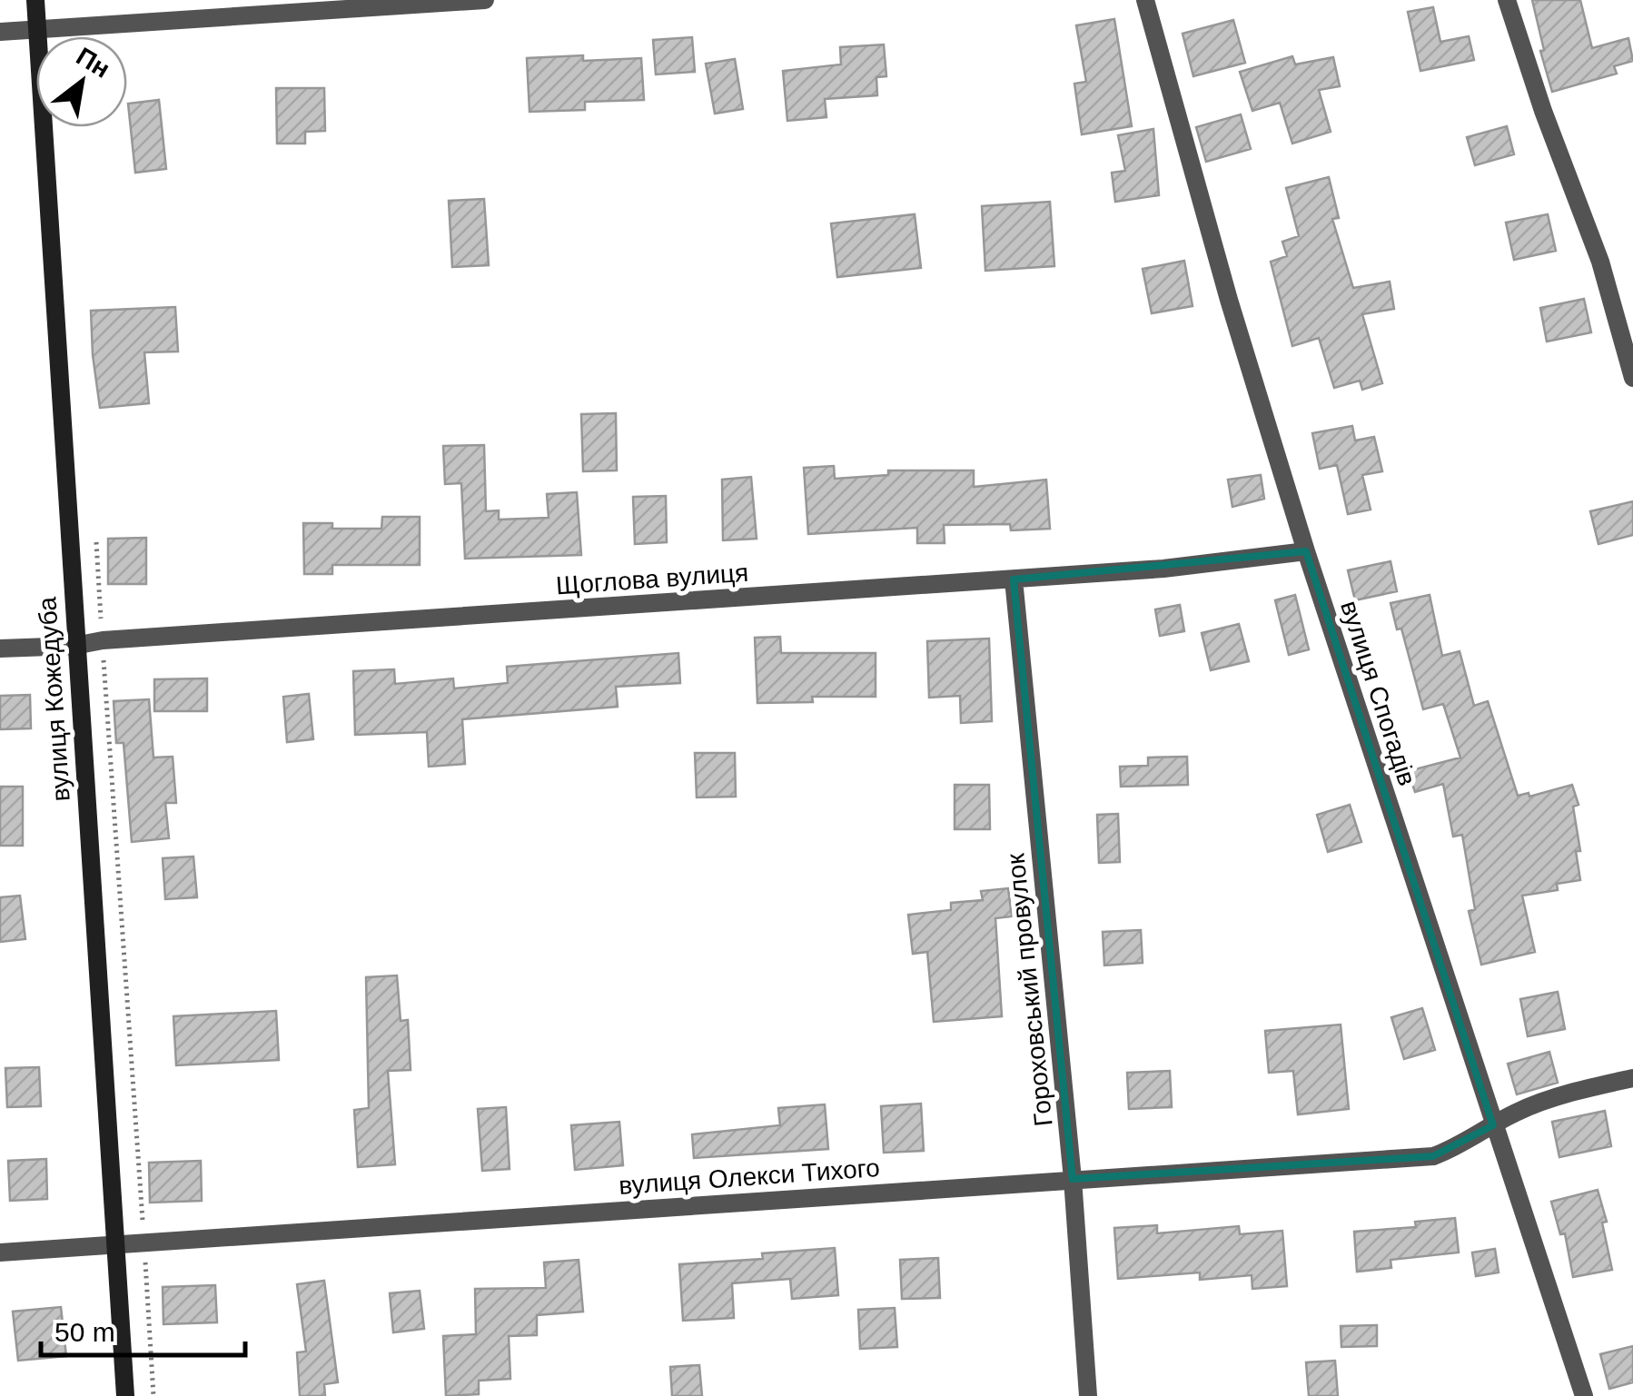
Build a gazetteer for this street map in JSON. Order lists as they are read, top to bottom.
{
  "streets": {
    "street": [
      "Щоглова вулиця",
      "вулиця Спогадів",
      "вулиця Кожедуба",
      "Гороховський провулок",
      "вулиця Олекси Тихого"
    ]
  },
  "crossings": [
    ["Щоглова вулиця", "вулиця Спогадів"],
    ["Щоглова вулиця", "вулиця Кожедуба"],
    ["Щоглова вулиця", "Гороховський провулок"],
    ["вулиця Спогадів", "вулиця Олекси Тихого"],
    ["вулиця Кожедуба", "вулиця Олекси Тихого"],
    ["Гороховський провулок", "вулиця Олекси Тихого"]
  ],
  "scale_bar": "50 m",
  "north": "top right"
}
